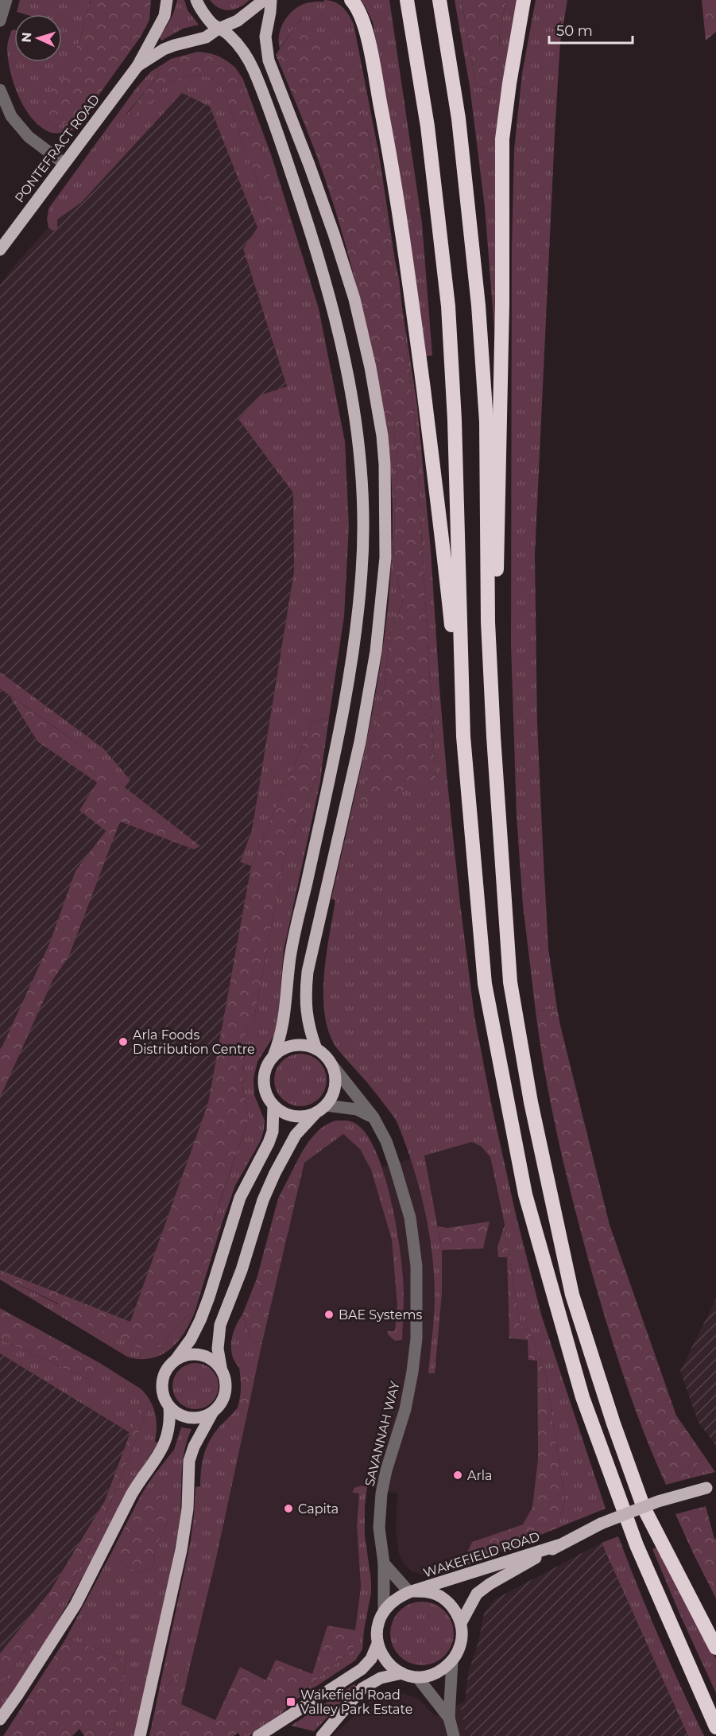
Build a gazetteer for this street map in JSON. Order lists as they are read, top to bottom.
{
  "streets": {
    "main road": ["PONTEFRACT ROAD", "WAKEFIELD ROAD"],
    "street": ["SAVANNAH WAY"]
  },
  "crossings": [
    ["SAVANNAH WAY", "WAKEFIELD ROAD"]
  ],
  "places": {
    "other": [
      "Arla Foods Distribution Centre",
      "BAE Systems",
      "Arla",
      "Capita"
    ],
    "transit": ["Wakefield Road Valley Park Estate"]
  },
  "scale_bar": "50 m",
  "north": "left"
}
